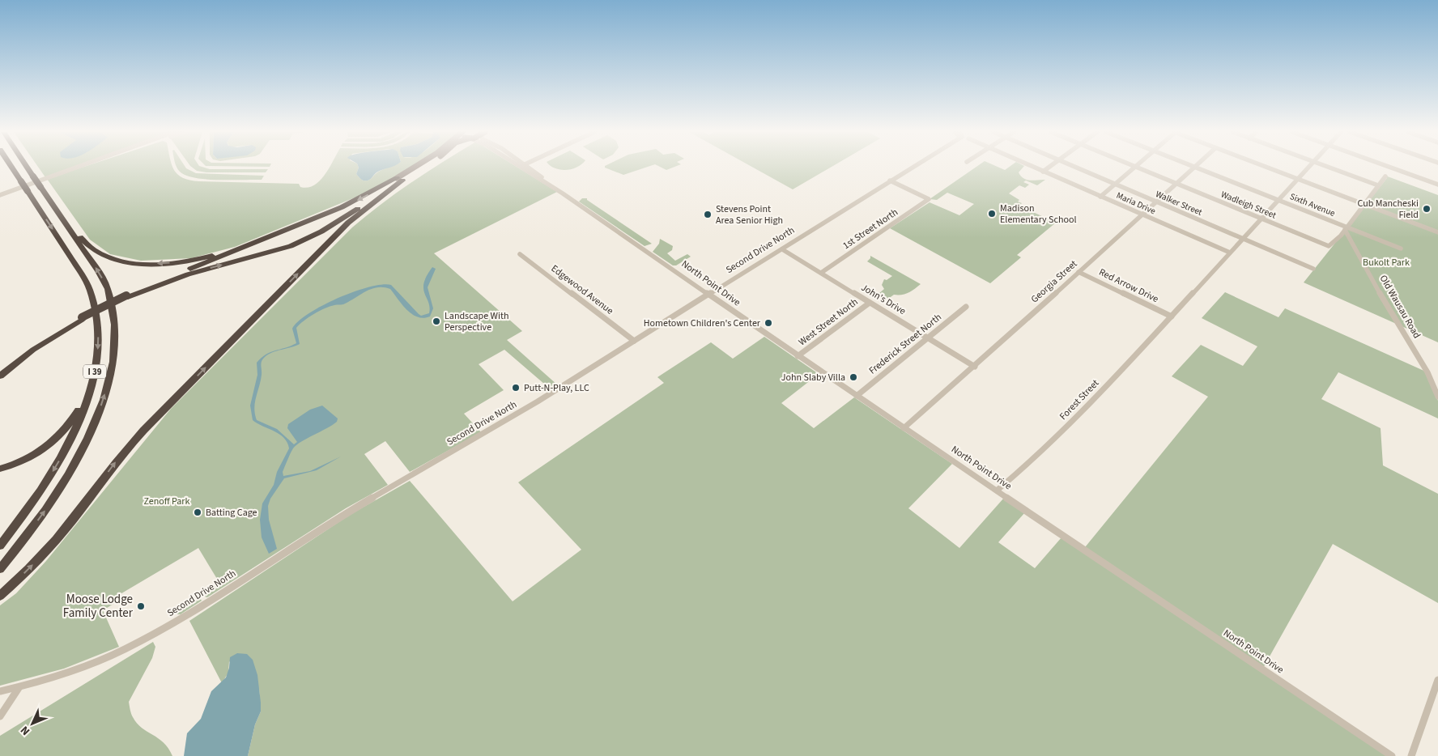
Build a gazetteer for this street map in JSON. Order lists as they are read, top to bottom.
{
  "streets": {
    "highway": ["I 39"],
    "street": [
      "Maria Drive",
      "Walker Street",
      "Wadleigh Street",
      "Sixth Avenue",
      "1st Street North",
      "Second Drive North",
      "Georgia Street",
      "North Point Drive",
      "Red Arrow Drive",
      "Edgewood Avenue",
      "John's Drive",
      "Old Wausau Road",
      "West Street North",
      "Frederick Street North",
      "Forest Street"
    ]
  },
  "crossings": [
    ["Maria Drive", "Georgia Street"],
    ["Maria Drive", "Forest Street"],
    ["Walker Street", "Georgia Street"],
    ["Wadleigh Street", "Sixth Avenue"],
    ["Wadleigh Street", "Georgia Street"],
    ["Wadleigh Street", "Old Wausau Road"],
    ["Sixth Avenue", "Old Wausau Road"],
    ["1st Street North", "Second Drive North"],
    ["1st Street North", "John's Drive"],
    ["Second Drive North", "North Point Drive"],
    ["Second Drive North", "Edgewood Avenue"],
    ["Second Drive North", "John's Drive"],
    ["Georgia Street", "North Point Drive"],
    ["Georgia Street", "Red Arrow Drive"],
    ["Georgia Street", "John's Drive"],
    ["North Point Drive", "West Street North"],
    ["North Point Drive", "Frederick Street North"],
    ["North Point Drive", "Forest Street"],
    ["Red Arrow Drive", "Forest Street"],
    ["John's Drive", "West Street North"],
    ["John's Drive", "Frederick Street North"]
  ],
  "parks": ["Bukolt Park", "Zenoff Park"],
  "places": [
    "Cub Mancheski Field",
    "Madison Elementary School",
    "Stevens Point Area Senior High",
    "Landscape With Perspective",
    "Hometown Children's Center",
    "John Slaby Villa",
    "Putt-N-Play, LLC",
    "Batting Cage",
    "Moose Lodge Family Center"
  ],
  "north": "bottom left"
}
